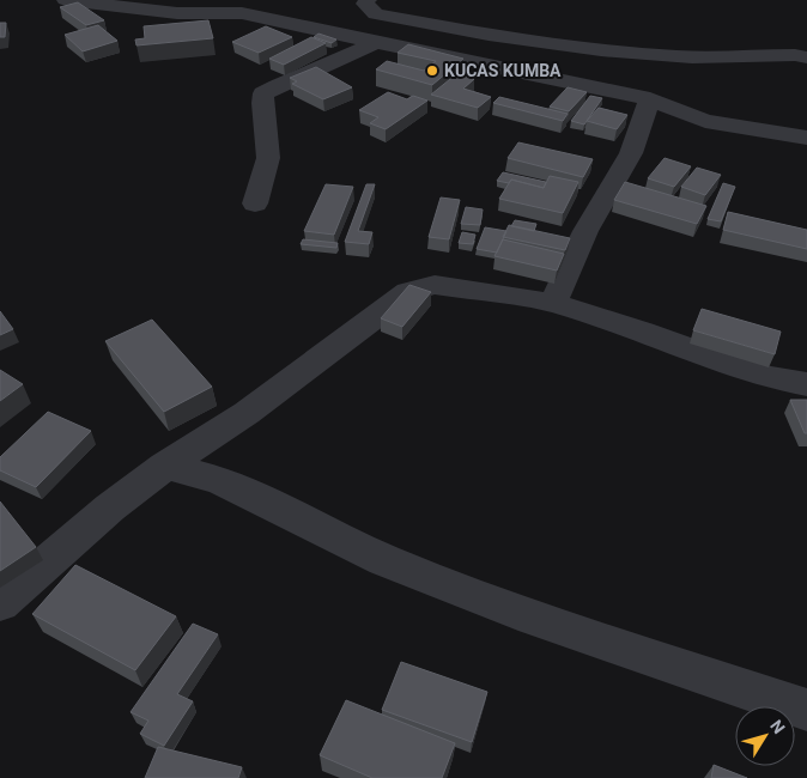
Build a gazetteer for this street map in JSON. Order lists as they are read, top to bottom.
{
  "places": ["KUCAS KUMBA"],
  "north": "top right"
}
